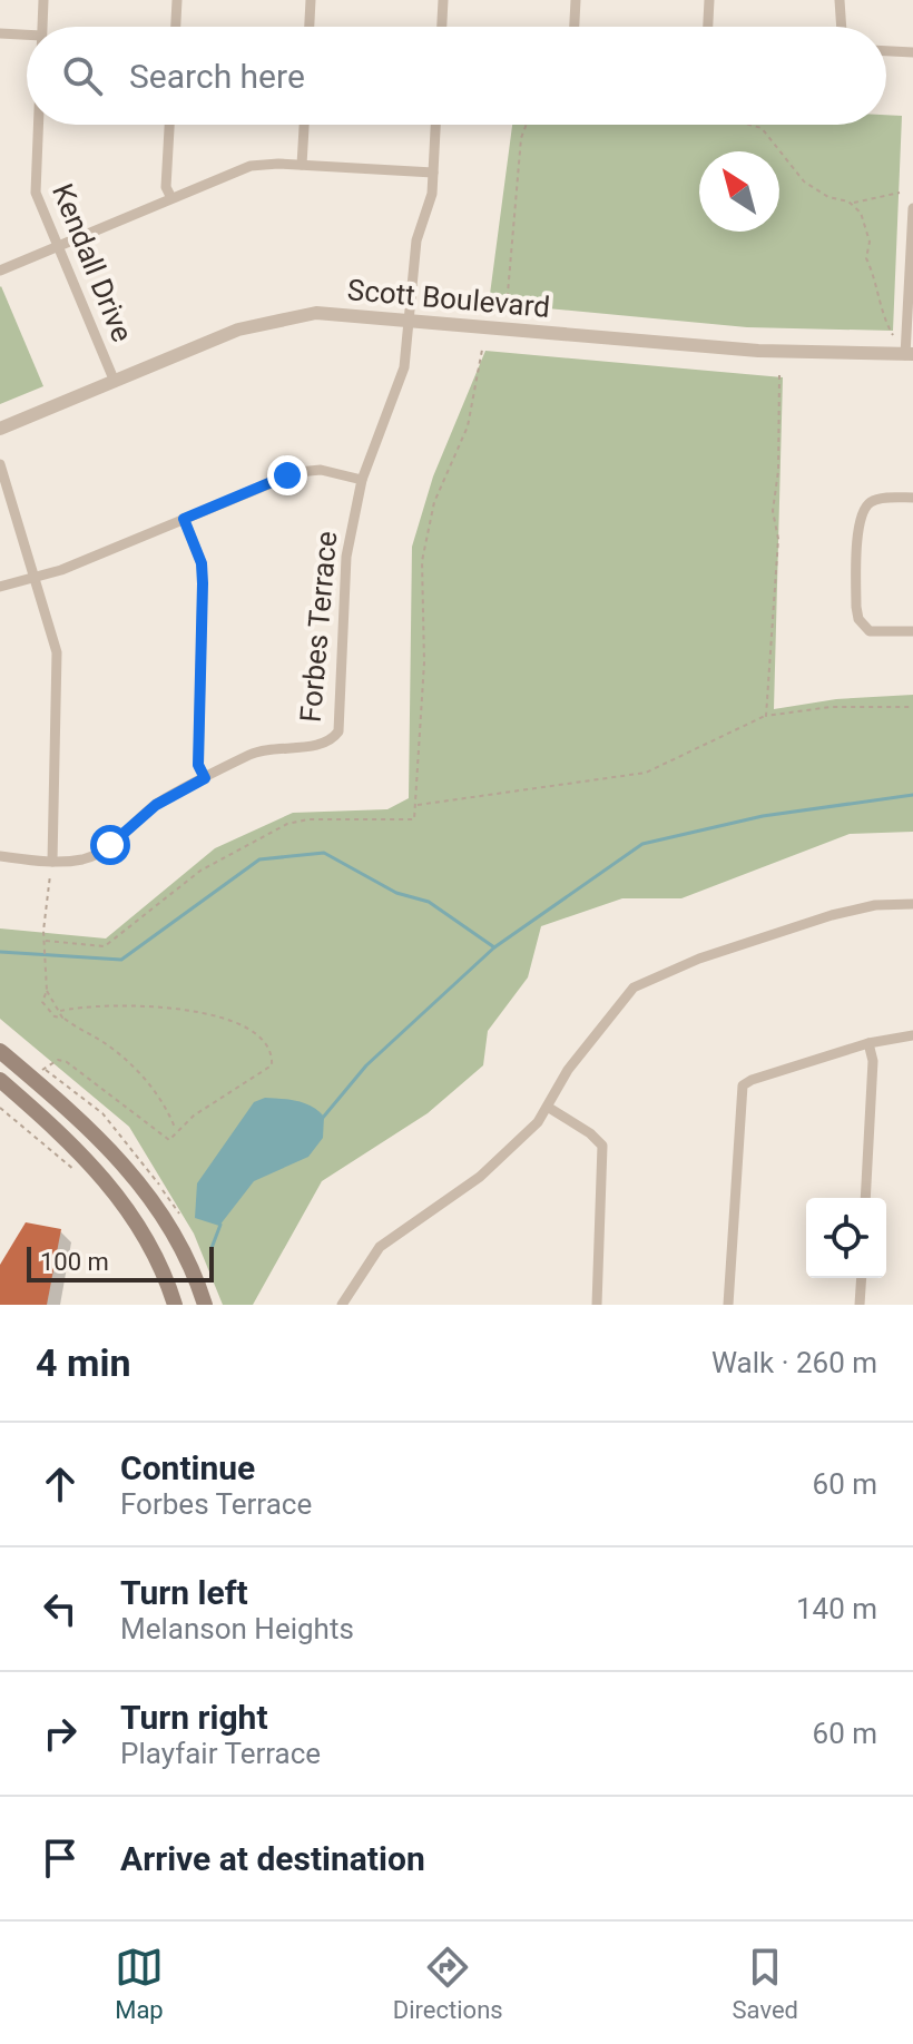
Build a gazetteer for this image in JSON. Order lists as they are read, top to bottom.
{
  "streets": {
    "street": ["Kendall Drive", "Scott Boulevard", "Forbes Terrace"]
  },
  "crossings": [
    ["Kendall Drive", "Scott Boulevard"],
    ["Scott Boulevard", "Forbes Terrace"]
  ],
  "scale_bar": "100 m",
  "north": "top left",
  "page": {
    "search": "Search here",
    "scale": "100 m",
    "heading": ["4 min", "Walk · 260 m"],
    "list": [
      ["Continue", "Forbes Terrace", "60 m"],
      ["Turn left", "Melanson Heights", "140 m"],
      ["Turn right", "Playfair Terrace", "60 m"],
      "Arrive at destination"
    ],
    "nav": ["Map", "Directions", "Saved"]
  }
}
